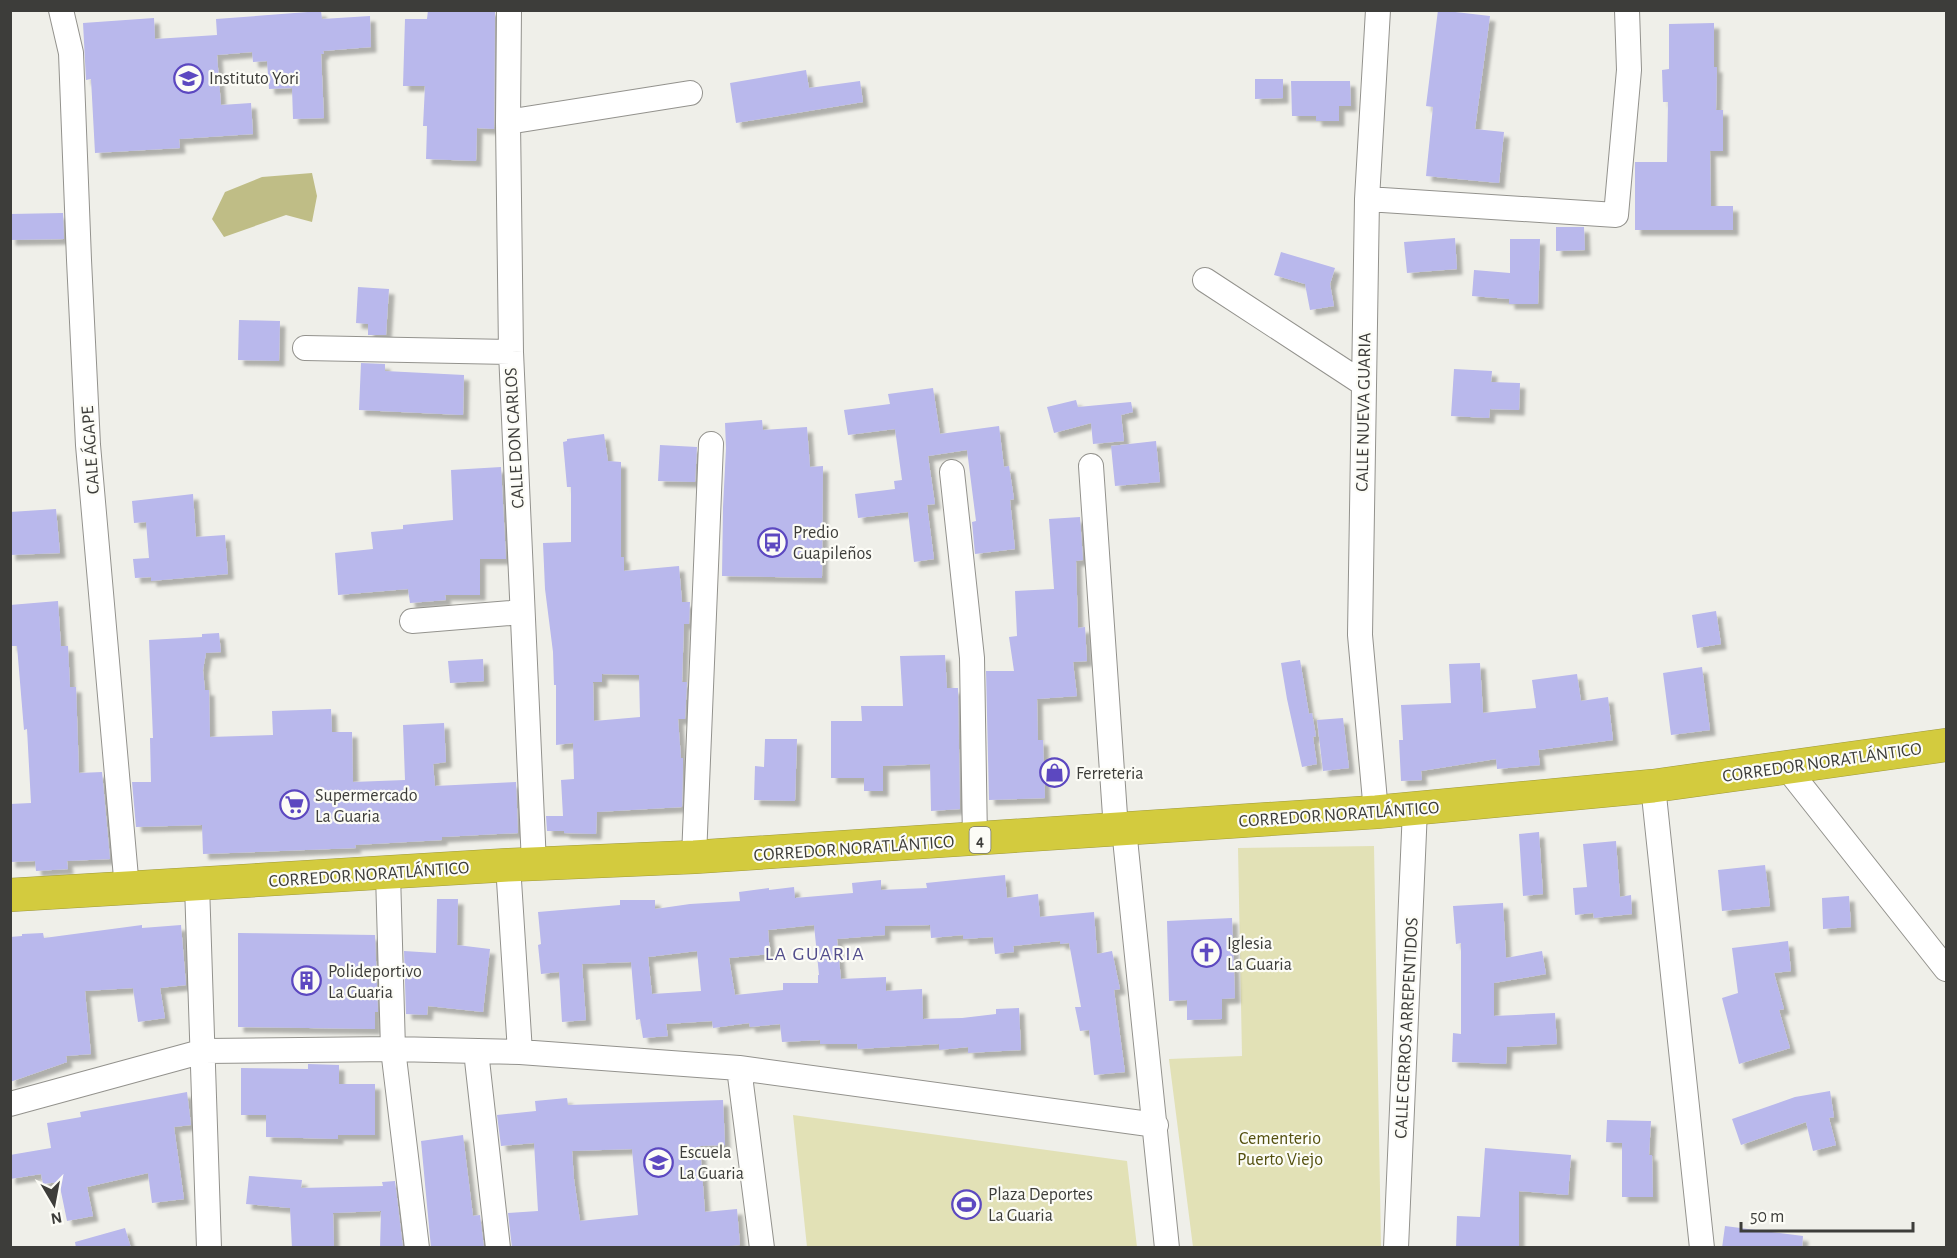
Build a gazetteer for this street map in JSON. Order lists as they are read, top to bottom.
{
  "streets": {
    "highway": ["CORREDOR NORATLÁNTICO", "4"],
    "street": [
      "CALLE NUEVA GUARIA",
      "CALLE DON CARLOS",
      "CALE ÁGAPE",
      "CALLE CERROS ARREPENTIDOS"
    ]
  },
  "crossings": [
    ["CALLE NUEVA GUARIA", "CORREDOR NORATLÁNTICO"],
    ["CALLE DON CARLOS", "CORREDOR NORATLÁNTICO"],
    ["CALE ÁGAPE", "CORREDOR NORATLÁNTICO"],
    ["CORREDOR NORATLÁNTICO", "CALLE CERROS ARREPENTIDOS"]
  ],
  "districts": ["LA GUARIA"],
  "parks": ["Cementerio Puerto Viejo"],
  "places": {
    "school or university": ["Instituto Yori", "Escuela La Guaria"],
    "bus stop": ["Predio Guapileños"],
    "shop": ["Ferreteria"],
    "supermarket": ["Supermercado La Guaria"],
    "church": ["Iglesia La Guaria"],
    "building": ["Polideportivo La Guaria"],
    "sports": ["Plaza Deportes La Guaria"]
  },
  "scale_bar": "50 m",
  "north": "bottom"
}
